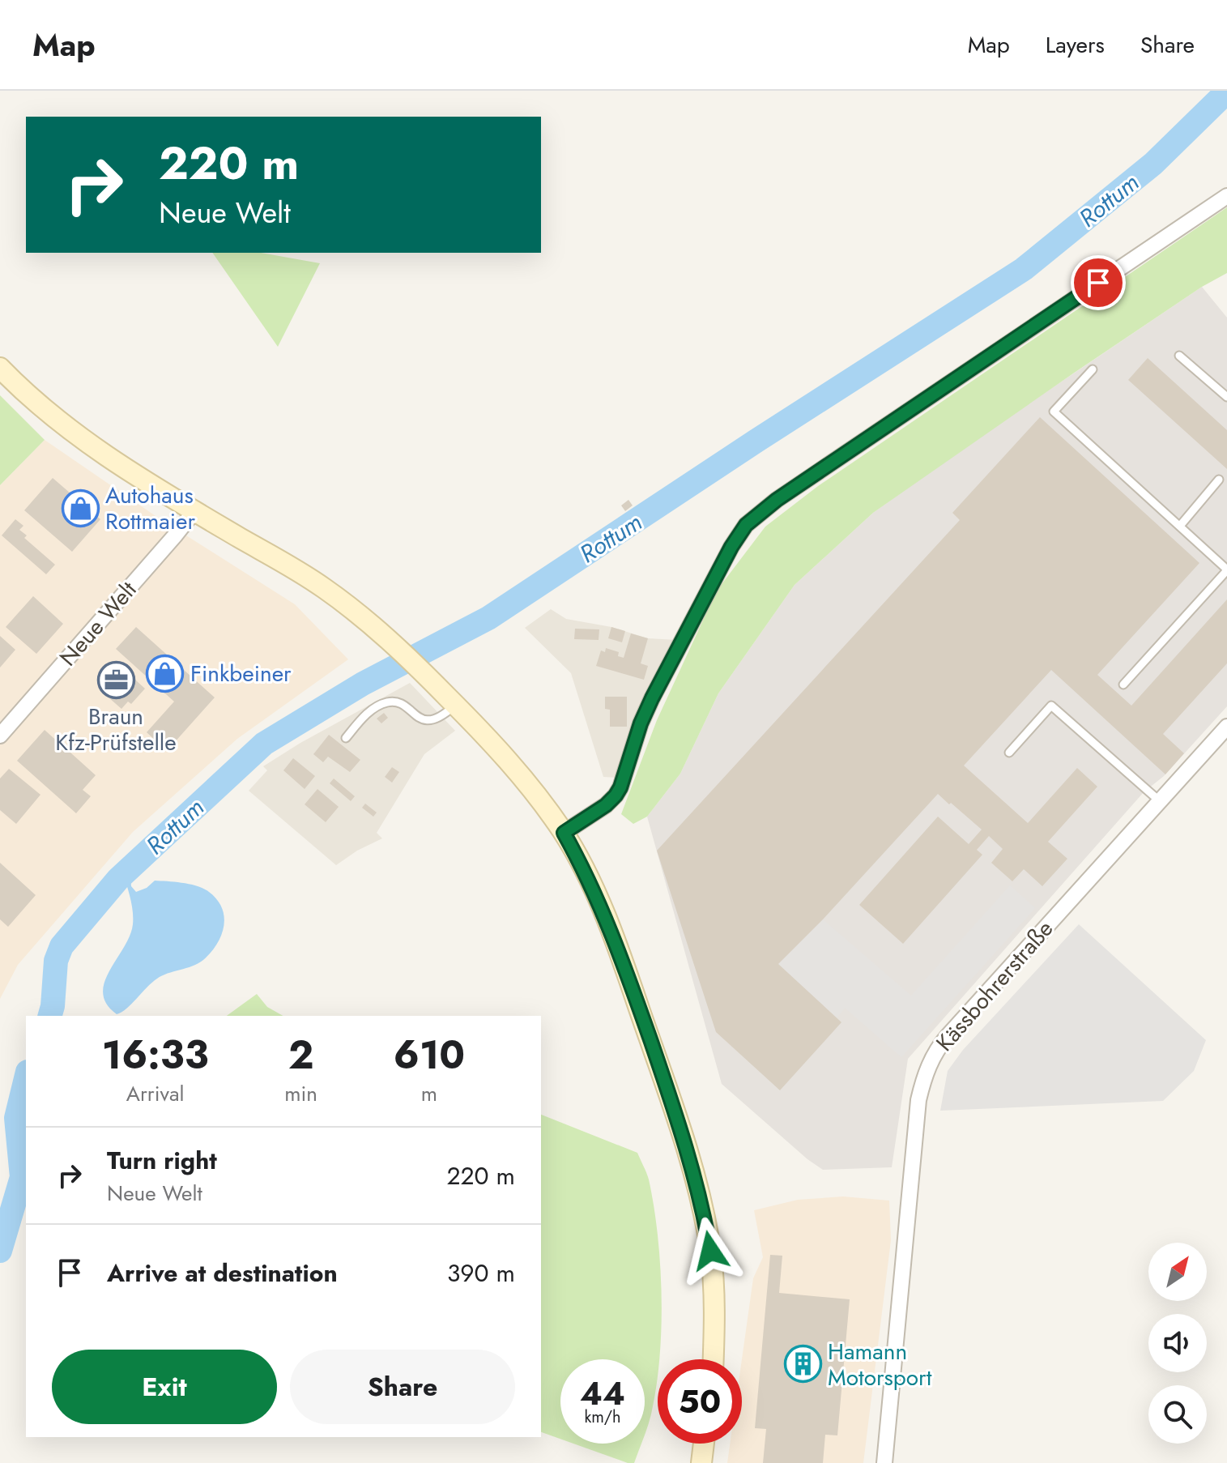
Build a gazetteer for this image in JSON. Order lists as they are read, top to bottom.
{
  "streets": {
    "street": ["Neue Welt", "Kässbohrerstraße"]
  },
  "water": ["Rottum"],
  "places": {
    "shop": ["Autohaus Rottmaier", "Finkbeiner"],
    "office": ["Braun Kfz-Prüfstelle"],
    "building": ["Hamann Motorsport"]
  },
  "north": "top right",
  "page": {
    "header": "Map",
    "nav": ["Map", "Layers", "Share"],
    "turn": ["220 m", "Neue Welt"],
    "eta": [
      "16:33",
      "Arrival",
      "2",
      "min",
      "610",
      "m"
    ],
    "list": [
      {
        "name": "Turn right",
        "note": "Neue Welt",
        "value": "220 m"
      },
      {
        "name": "Arrive at destination",
        "value": "390 m"
      }
    ],
    "buttons": ["Exit", "Share"],
    "speed": "44 km/h",
    "limit": "50"
  }
}
